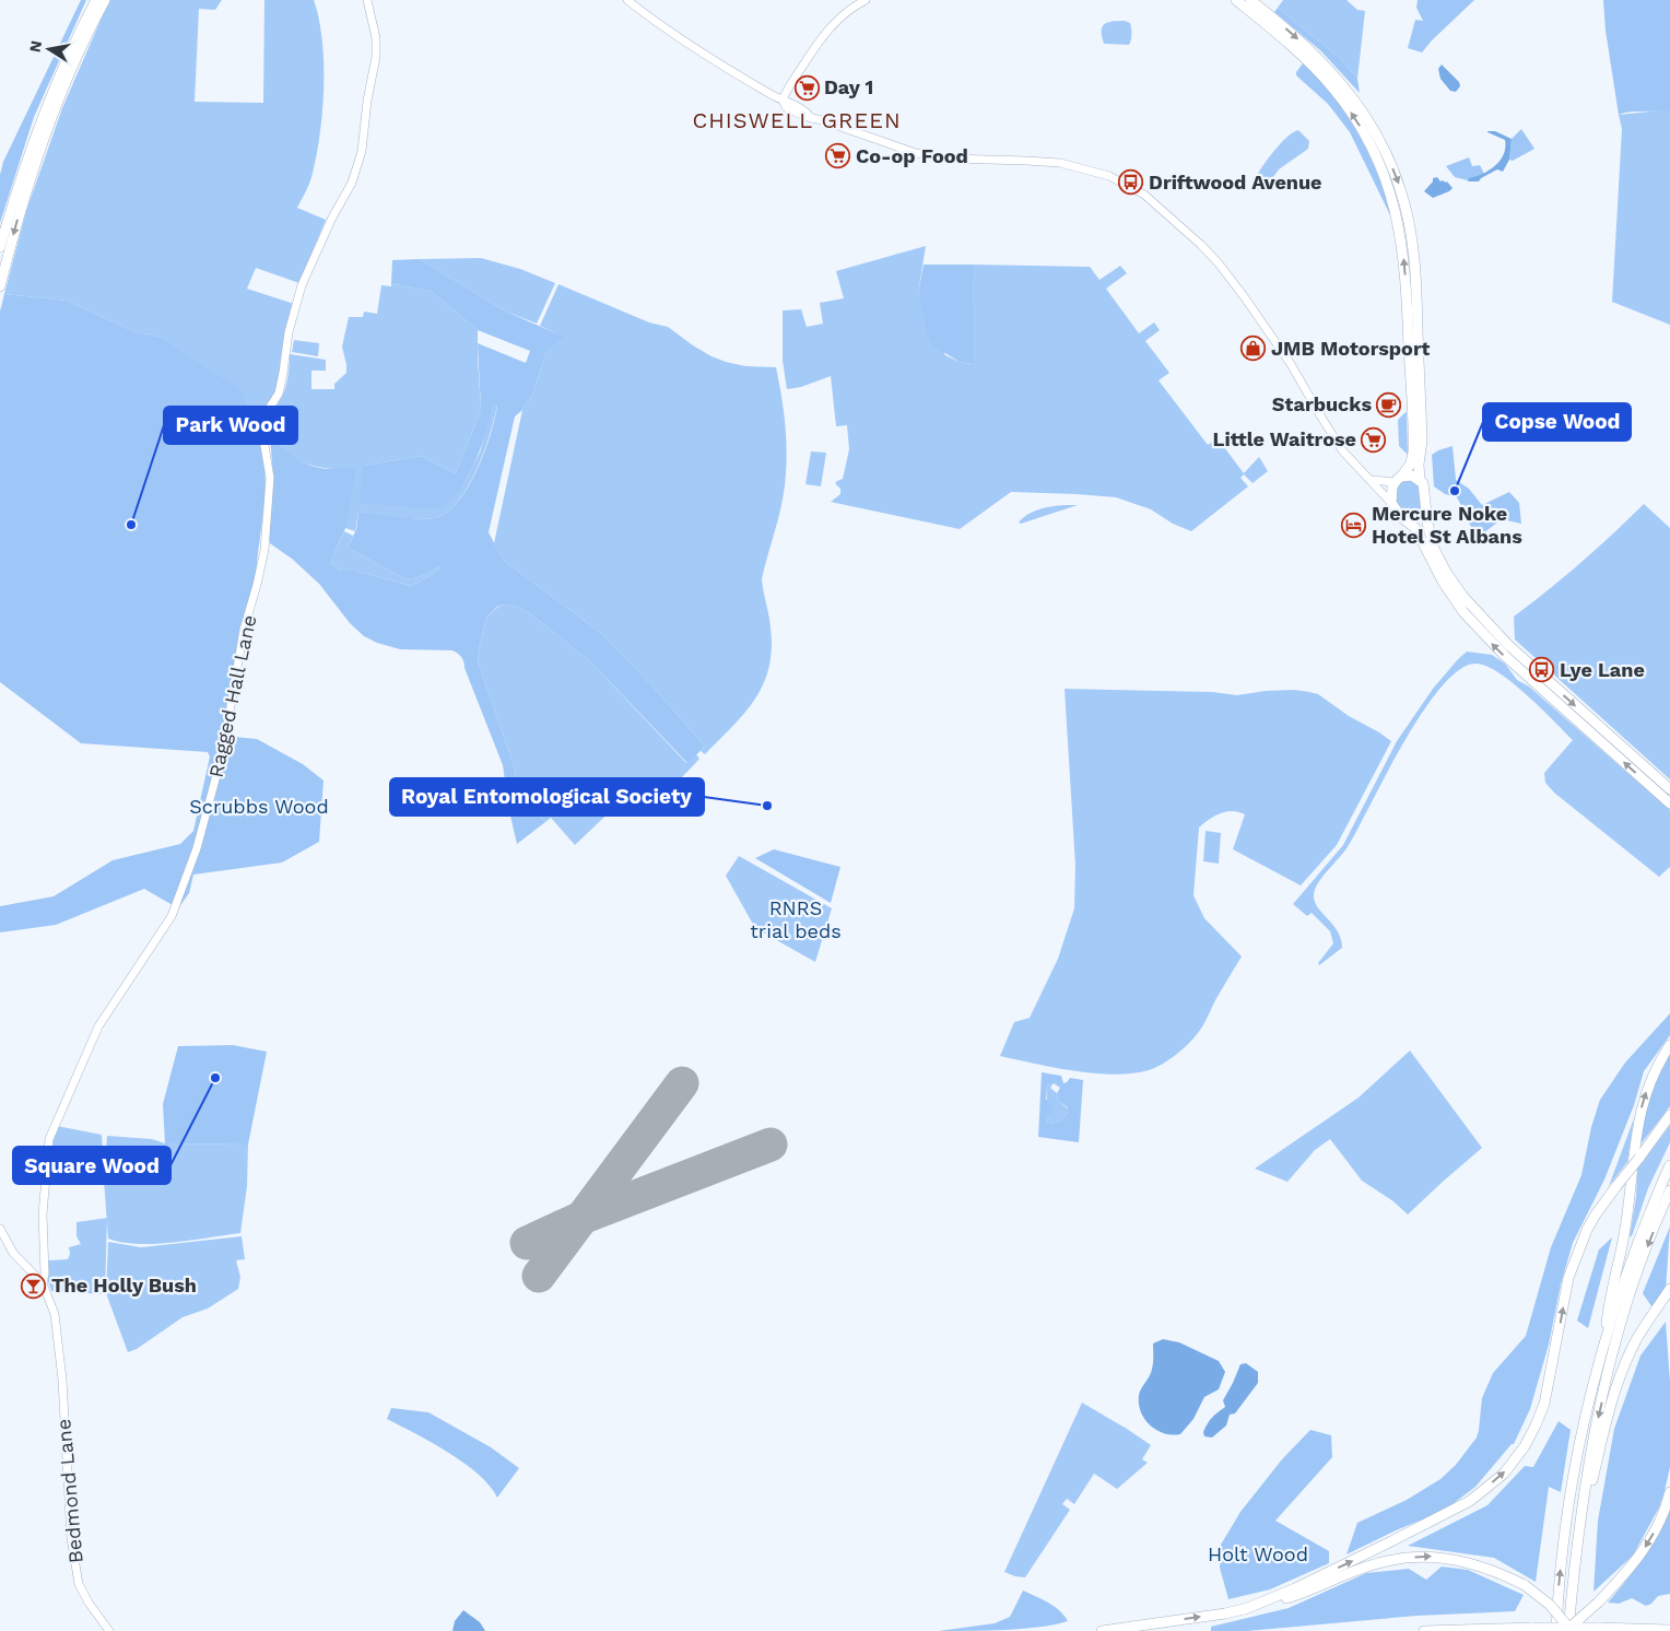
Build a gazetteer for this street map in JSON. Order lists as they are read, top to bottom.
{
  "streets": {
    "street": ["Ragged Hall Lane", "Bedmond Lane"]
  },
  "crossings": [
    ["Ragged Hall Lane", "Bedmond Lane"]
  ],
  "districts": ["CHISWELL GREEN"],
  "parks": ["Scrubbs Wood", "RNRS trial beds", "Holt Wood"],
  "places": {
    "supermarket": ["Day 1", "Co-op Food", "Little Waitrose"],
    "bus stop": ["Driftwood Avenue", "Lye Lane"],
    "shop": ["JMB Motorsport"],
    "cafe": ["Starbucks"],
    "other": [
      "Copse Wood",
      "Park Wood",
      "Royal Entomological Society",
      "Square Wood"
    ],
    "hotel": ["Mercure Noke Hotel St Albans"],
    "bar": ["The Holly Bush"]
  },
  "north": "left"
}
